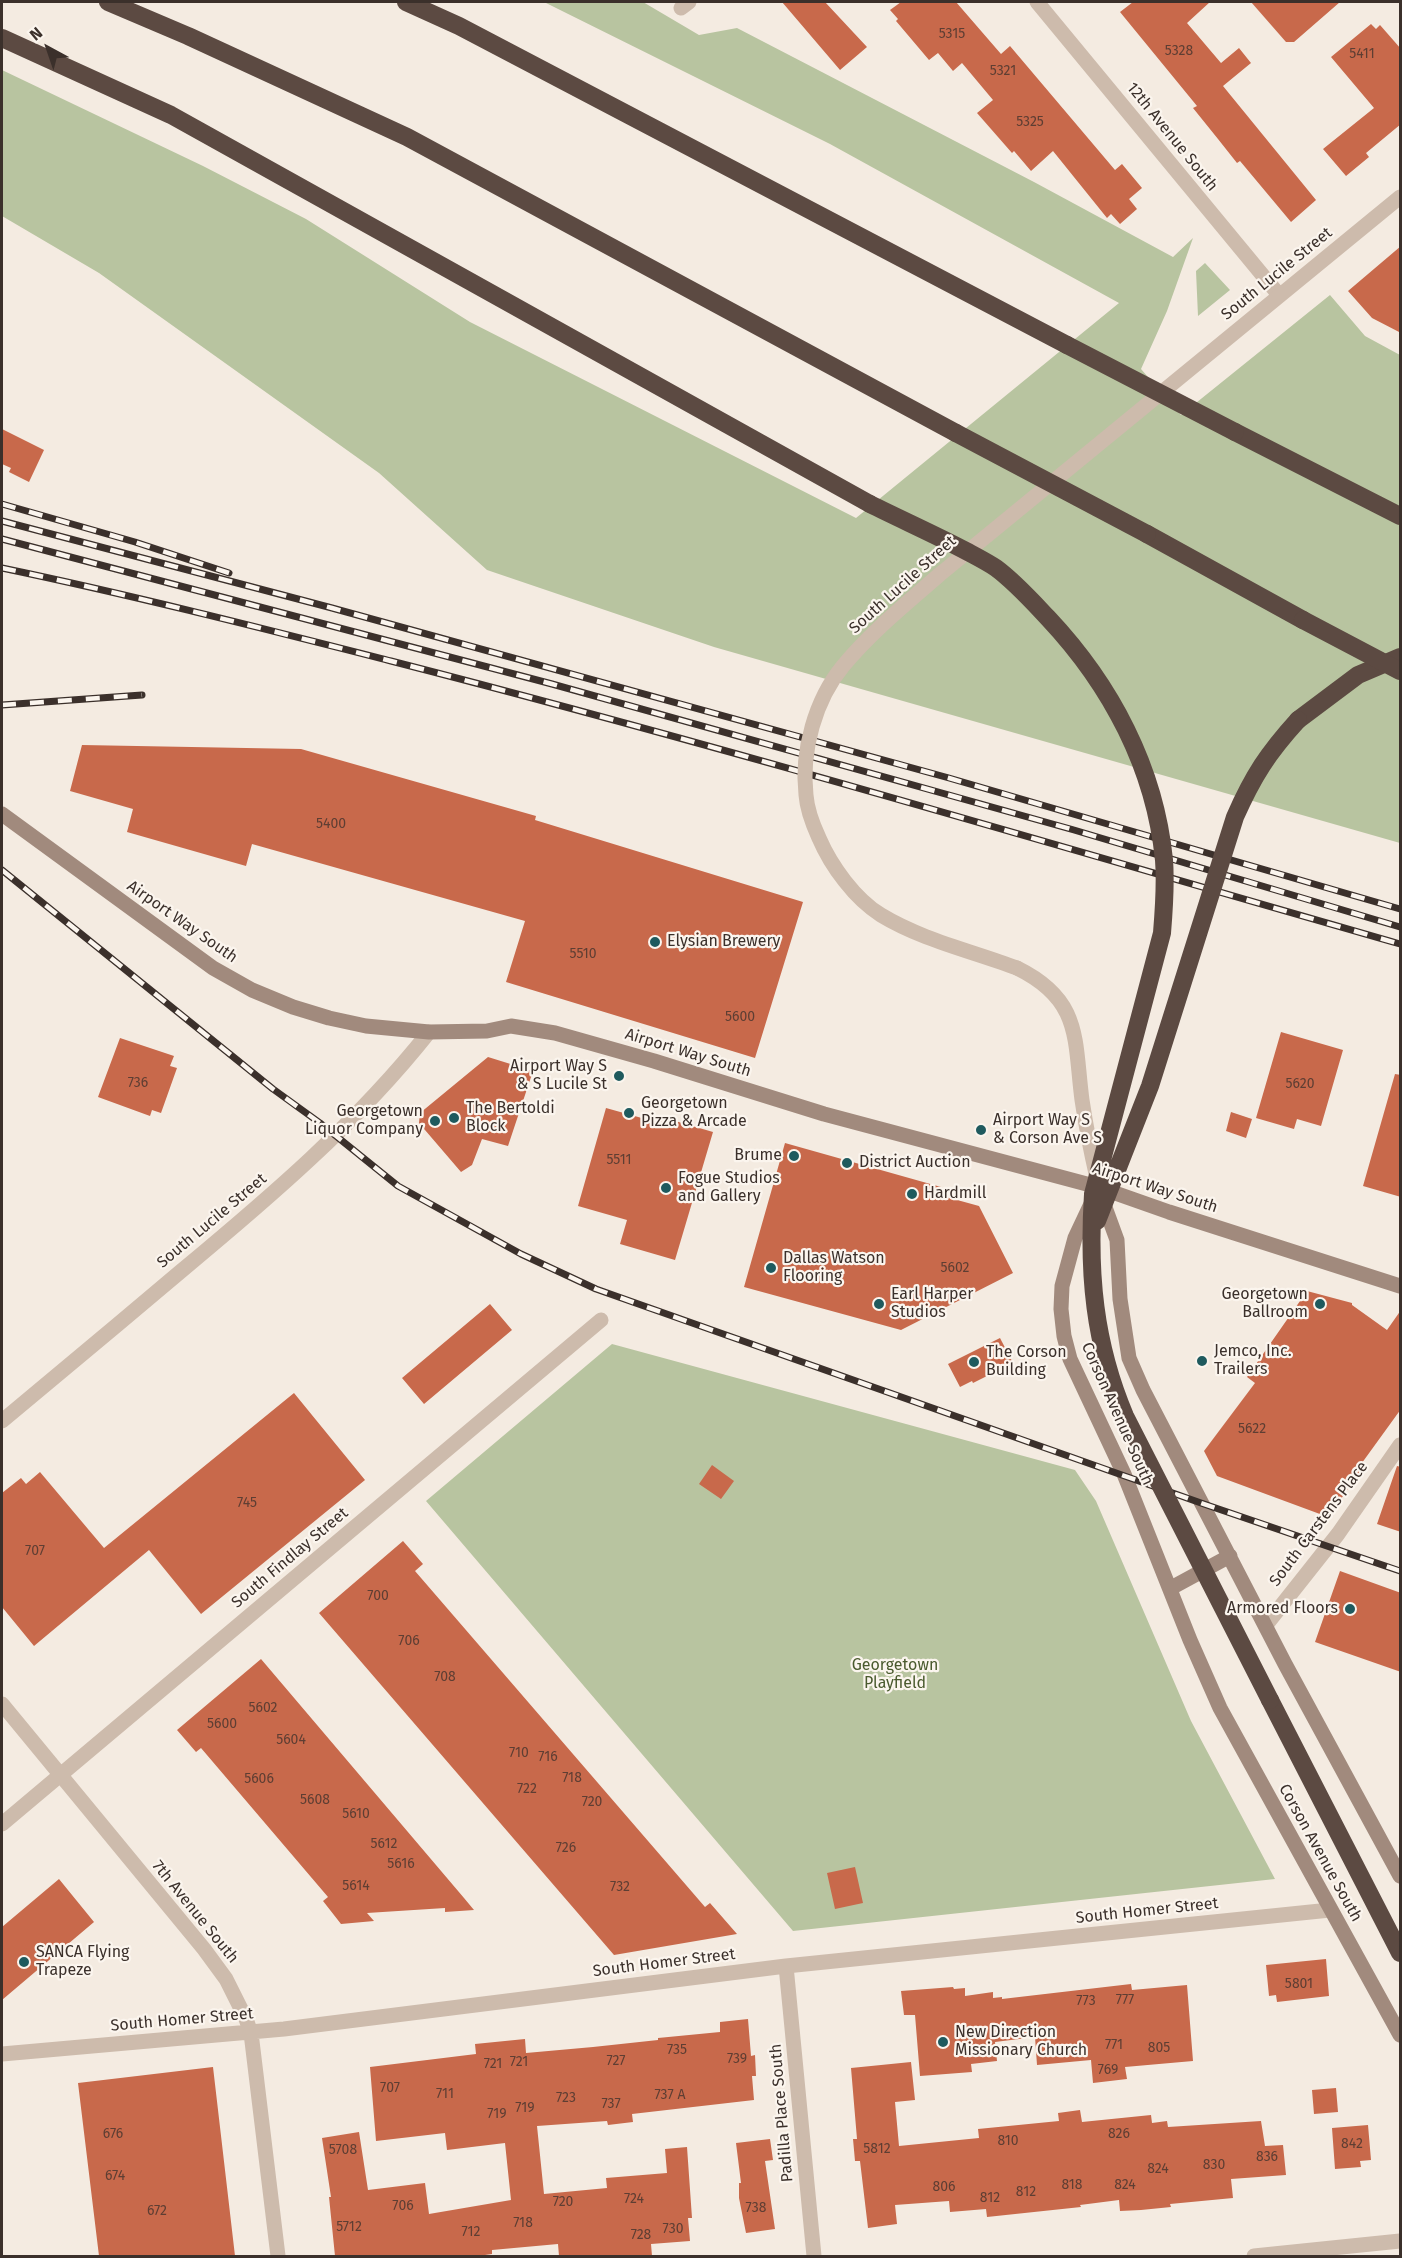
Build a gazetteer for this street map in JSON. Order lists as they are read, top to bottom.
{
  "streets": {
    "main road": ["Airport Way South", "Corson Avenue South"],
    "street": [
      "12th Avenue South",
      "South Lucile Street",
      "South Carstens Place",
      "South Findlay Street",
      "South Homer Street",
      "7th Avenue South",
      "Padilla Place South"
    ]
  },
  "crossings": [
    ["12th Avenue South", "South Lucile Street"],
    ["South Lucile Street", "Airport Way South"],
    ["South Lucile Street", "Corson Avenue South"],
    ["Airport Way South", "Corson Avenue South"],
    ["Corson Avenue South", "South Carstens Place"],
    ["Corson Avenue South", "South Homer Street"],
    ["South Findlay Street", "7th Avenue South"],
    ["South Homer Street", "7th Avenue South"],
    ["South Homer Street", "Padilla Place South"]
  ],
  "parks": ["Georgetown Playfield"],
  "places": [
    "Elysian Brewery",
    "Airport Way S & S Lucile St",
    "Georgetown Pizza & Arcade",
    "The Bertoldi Block",
    "Georgetown Liquor Company",
    "Airport Way S & Corson Ave S",
    "Brume",
    "District Auction",
    "Fogue Studios and Gallery",
    "Hardmill",
    "Dallas Watson Flooring",
    "Earl Harper Studios",
    "Georgetown Ballroom",
    "Jemco, Inc. Trailers",
    "The Corson Building",
    "Armored Floors",
    "SANCA Flying Trapeze",
    "New Direction Missionary Church"
  ],
  "house_numbers": [
    "5315",
    "5328",
    "5411",
    "5321",
    "5325",
    "5400",
    "5510",
    "5600",
    "736",
    "5620",
    "5511",
    "5602",
    "5622",
    "745",
    "707",
    "700",
    "706",
    "708",
    "5602",
    "5600",
    "5604",
    "710",
    "716",
    "718",
    "5606",
    "722",
    "5608",
    "720",
    "5610",
    "5612",
    "726",
    "5616",
    "5614",
    "732",
    "5801",
    "777",
    "773",
    "771",
    "805",
    "735",
    "739",
    "727",
    "721",
    "721",
    "769",
    "707",
    "711",
    "737 A",
    "723",
    "737",
    "719",
    "719",
    "676",
    "826",
    "810",
    "842",
    "5812",
    "5708",
    "836",
    "830",
    "824",
    "674",
    "818",
    "824",
    "806",
    "812",
    "812",
    "724",
    "720",
    "706",
    "738",
    "672",
    "718",
    "5712",
    "730",
    "712",
    "728"
  ],
  "north": "top left"
}
